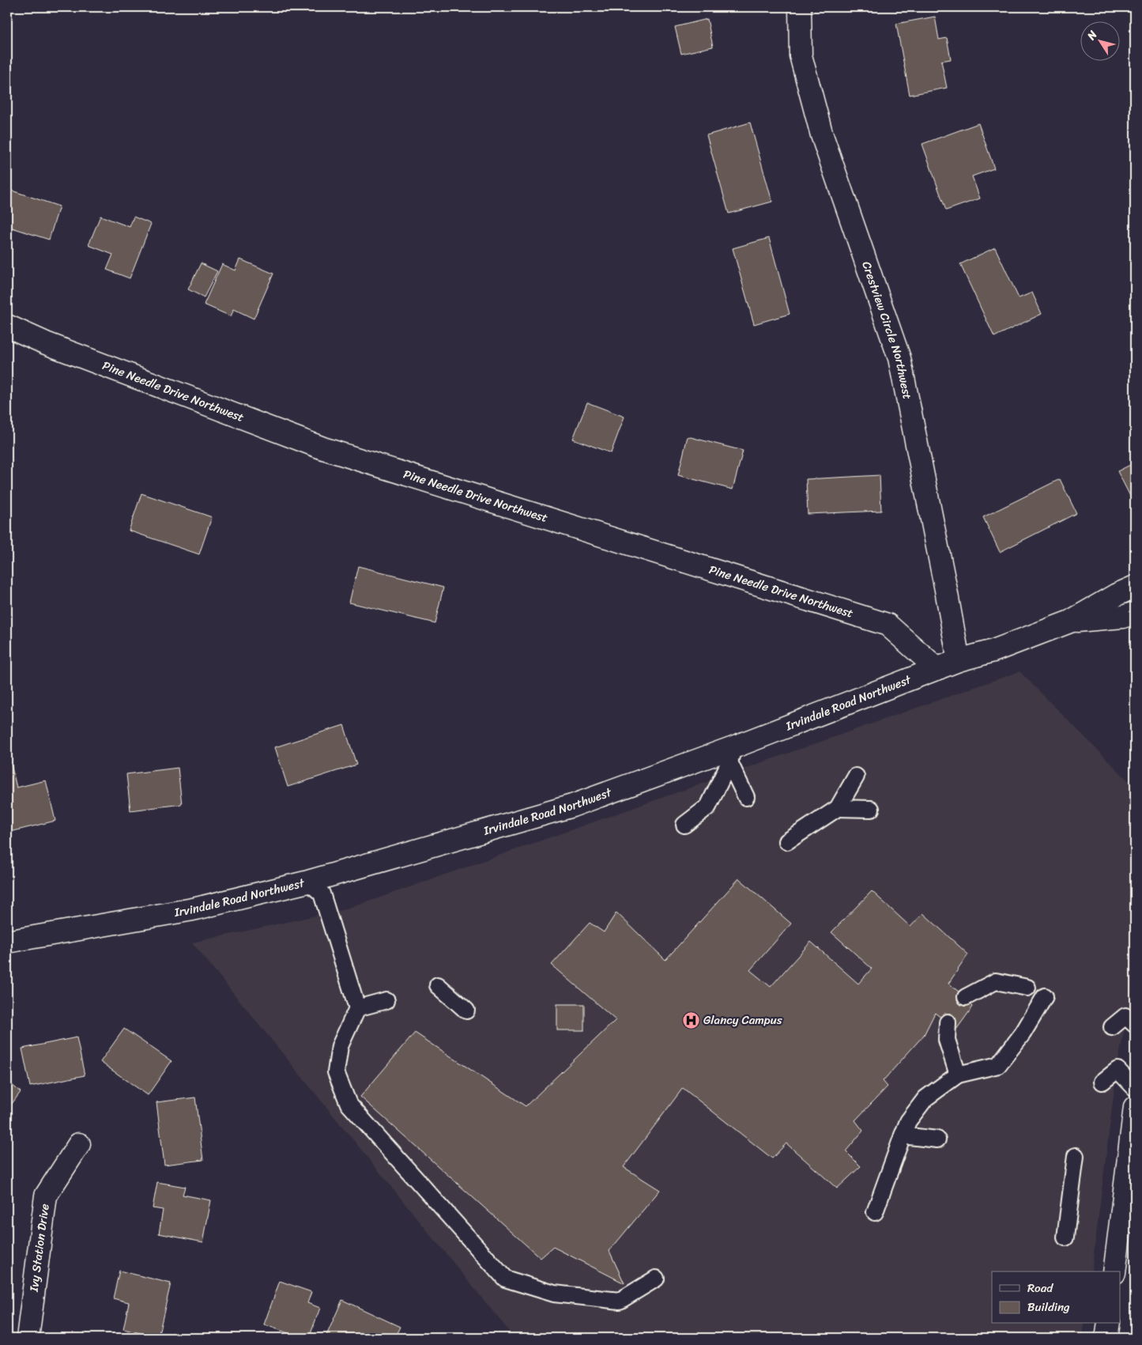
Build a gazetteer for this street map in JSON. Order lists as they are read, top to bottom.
{
  "streets": {
    "street": [
      "Crestview Circle Northwest",
      "Pine Needle Drive Northwest",
      "Irvindale Road Northwest",
      "Ivy Station Drive"
    ]
  },
  "crossings": [
    ["Crestview Circle Northwest", "Irvindale Road Northwest"],
    ["Pine Needle Drive Northwest", "Irvindale Road Northwest"]
  ],
  "places": {
    "hospital": ["Glancy Campus"]
  },
  "legend": ["Road", "Building"],
  "north": "top left"
}
